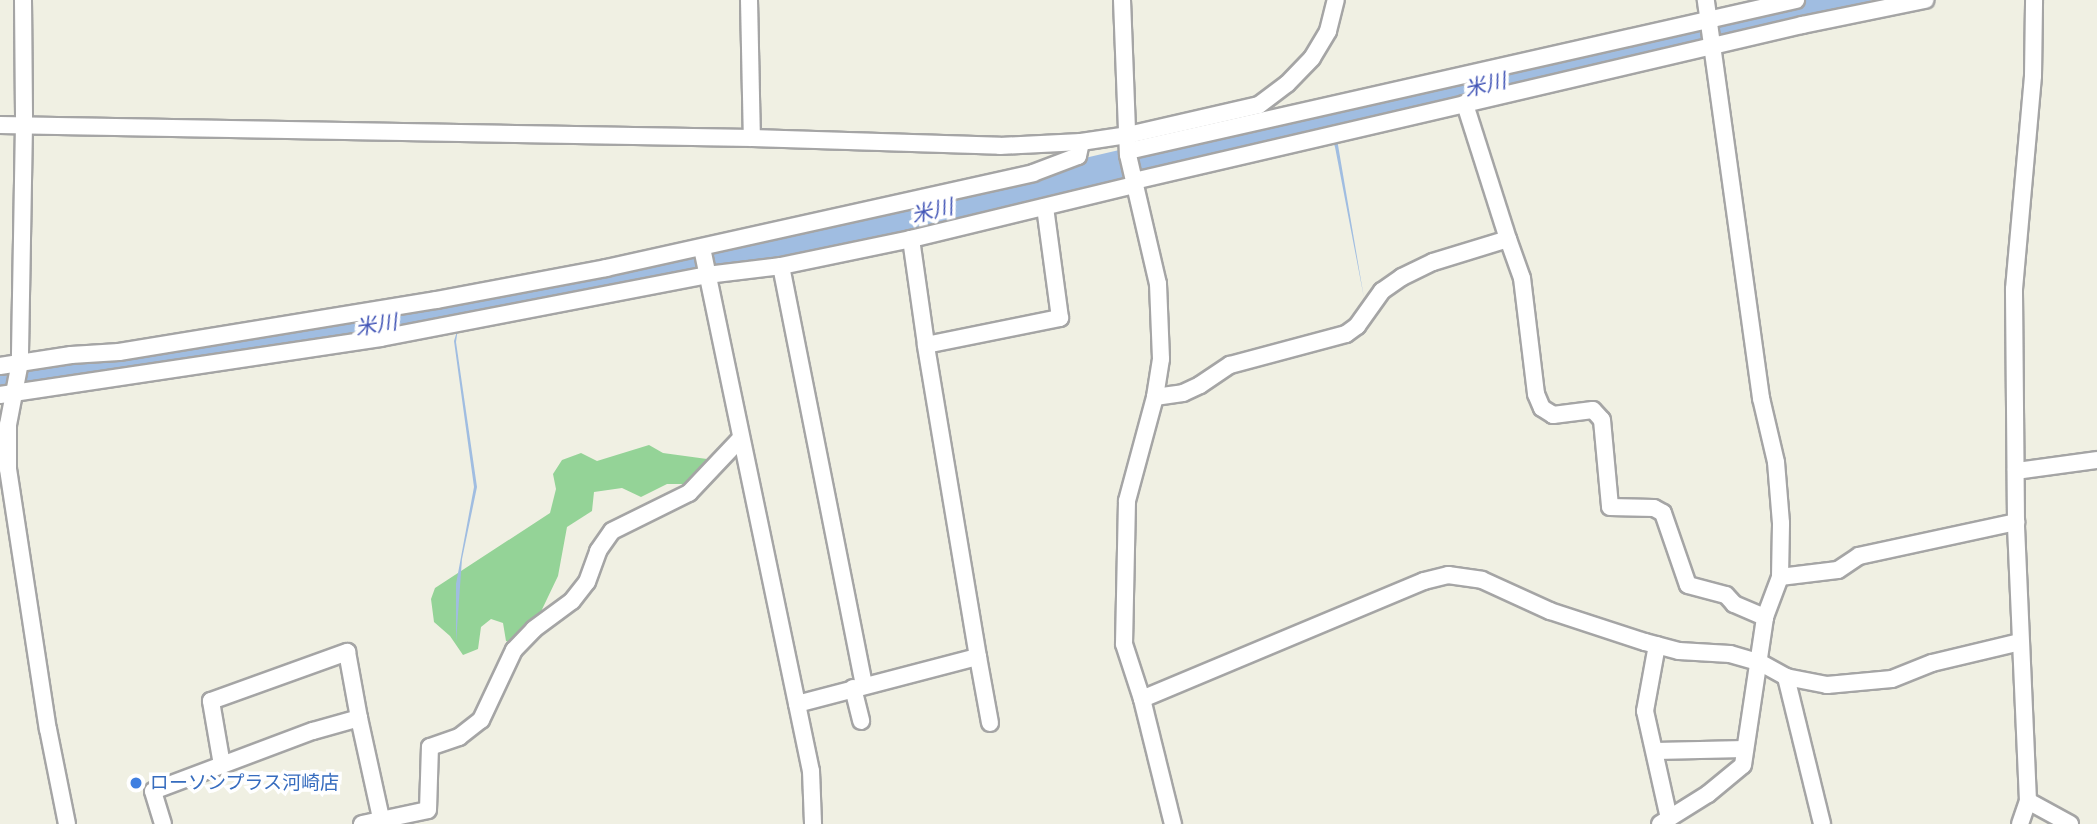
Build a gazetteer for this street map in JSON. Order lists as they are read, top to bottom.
{
  "water": ["米川"],
  "places": ["ローソンプラス河崎店"]
}
